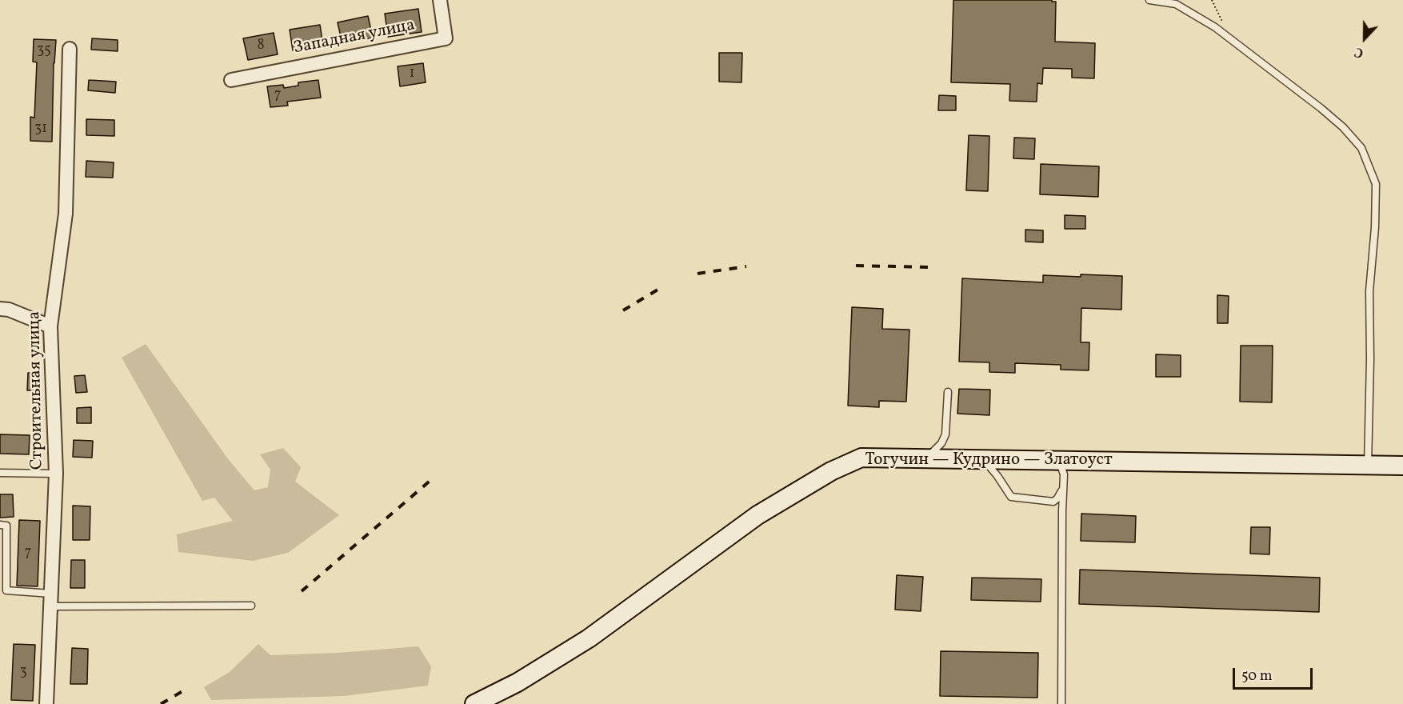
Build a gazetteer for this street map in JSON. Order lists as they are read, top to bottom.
{
  "streets": {
    "street": ["Западная улица", "Строительная улица", "Тогучин — Кудрино — Златоуст"]
  },
  "house_numbers": [
    "8",
    "35",
    "1",
    "7",
    "31",
    "7",
    "3"
  ],
  "scale_bar": "50 m",
  "north": "bottom"
}
